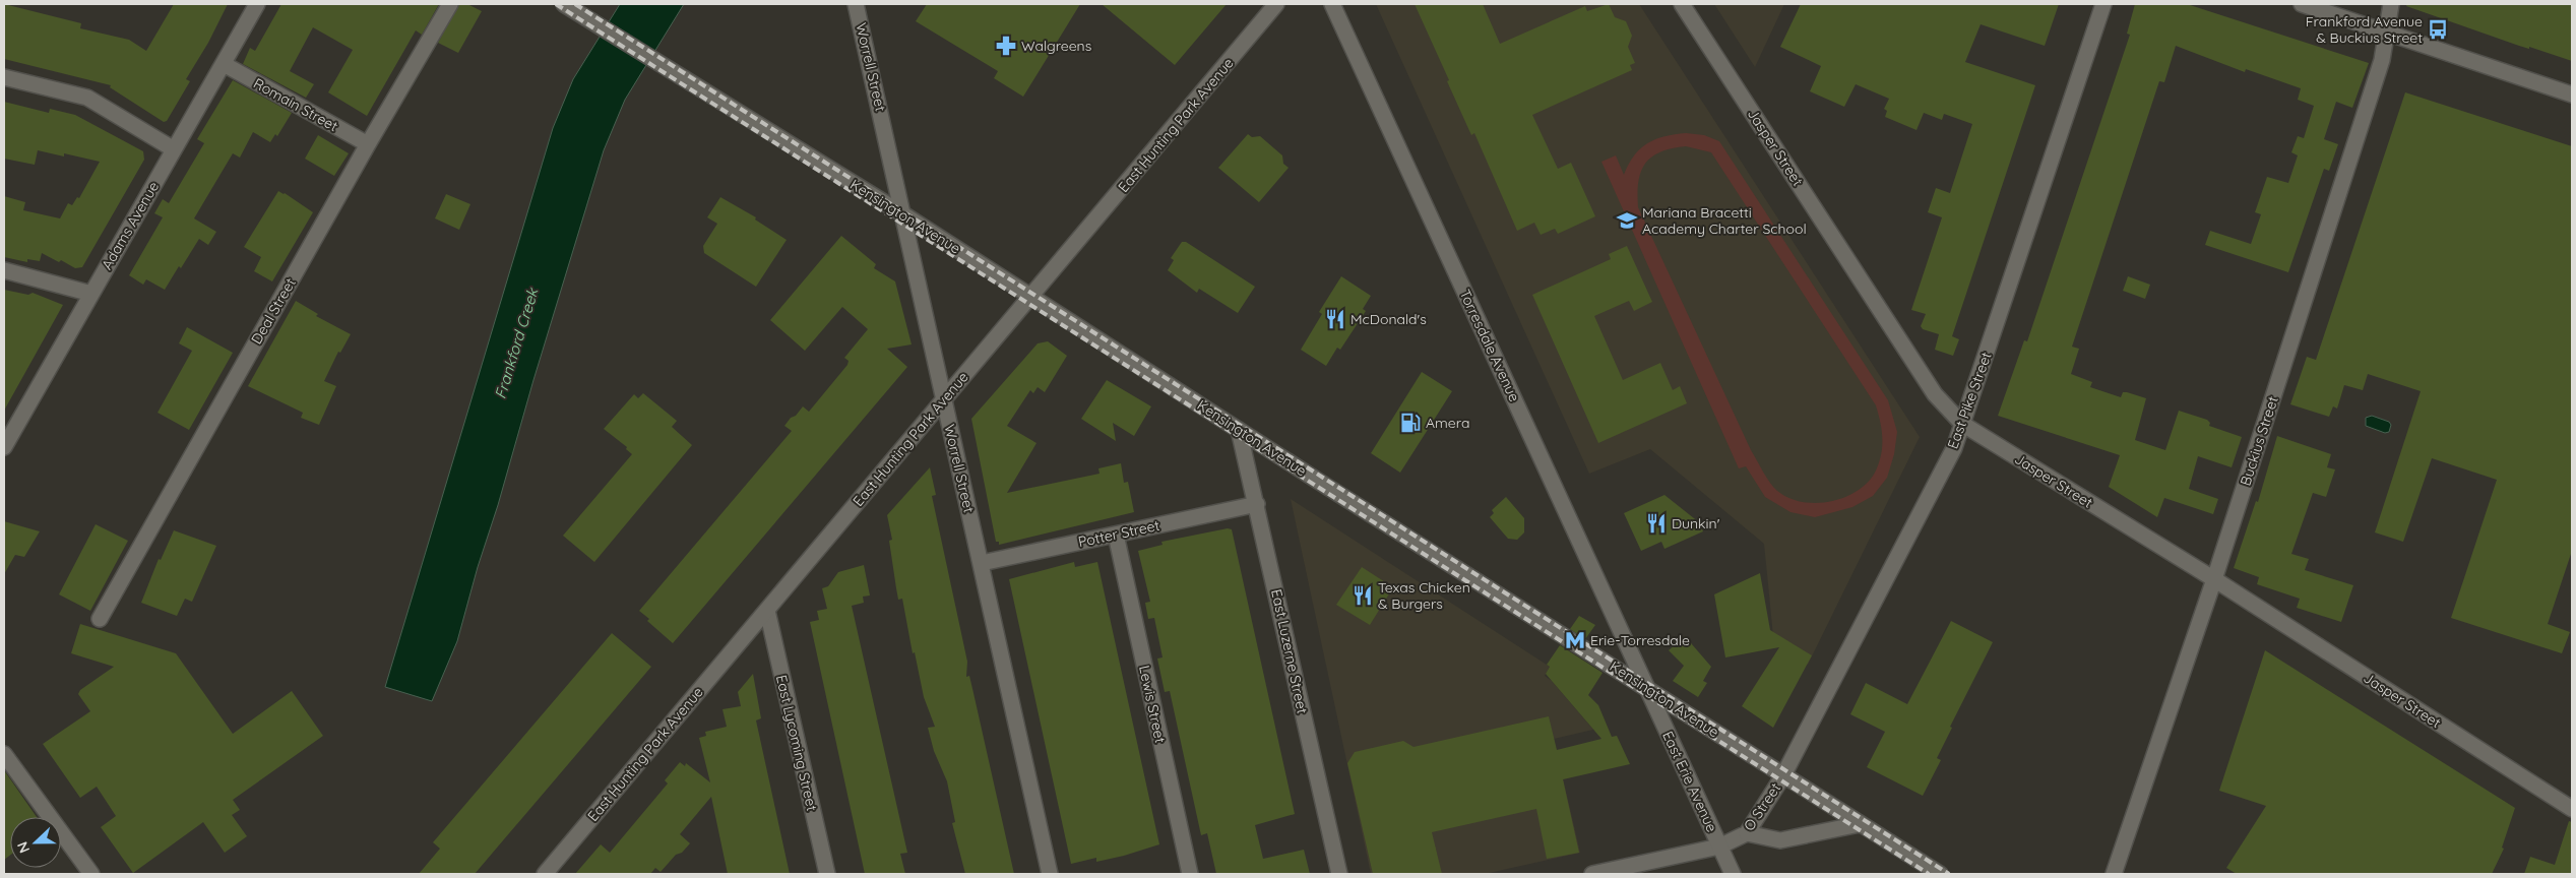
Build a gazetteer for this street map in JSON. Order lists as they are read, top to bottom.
{
  "streets": {
    "street": [
      "Worrell Street",
      "Romain Street",
      "East Hunting Park Avenue",
      "Jasper Street",
      "Kensington Avenue",
      "Adams Avenue",
      "Deal Street",
      "Torresdale Avenue",
      "East Pike Street",
      "Buckius Street",
      "Potter Street",
      "East Luzerne Street",
      "Lewis Street",
      "East Lycoming Street",
      "East Erie Avenue",
      "O Street"
    ]
  },
  "crossings": [
    ["Worrell Street", "East Hunting Park Avenue"],
    ["Worrell Street", "Kensington Avenue"],
    ["Worrell Street", "Potter Street"],
    ["Romain Street", "Adams Avenue"],
    ["Romain Street", "Deal Street"],
    ["East Hunting Park Avenue", "Kensington Avenue"],
    ["East Hunting Park Avenue", "East Lycoming Street"],
    ["Jasper Street", "East Pike Street"],
    ["Jasper Street", "Buckius Street"],
    ["Kensington Avenue", "Torresdale Avenue"],
    ["Kensington Avenue", "East Pike Street"],
    ["Kensington Avenue", "East Luzerne Street"],
    ["Kensington Avenue", "East Erie Avenue"],
    ["Kensington Avenue", "O Street"],
    ["Torresdale Avenue", "East Erie Avenue"],
    ["East Pike Street", "O Street"],
    ["Potter Street", "East Luzerne Street"],
    ["Potter Street", "Lewis Street"],
    ["East Erie Avenue", "O Street"]
  ],
  "water": ["Frankford Creek"],
  "places": {
    "bus stop": ["Frankford Avenue & Buckius Street"],
    "pharmacy": ["Walgreens"],
    "school or university": ["Mariana Bracetti Academy Charter School"],
    "restaurant": ["McDonald's", "Dunkin'", "Texas Chicken & Burgers"],
    "fuel station": ["Amera"],
    "metro station": ["Erie-Torresdale"]
  },
  "north": "left"
}
